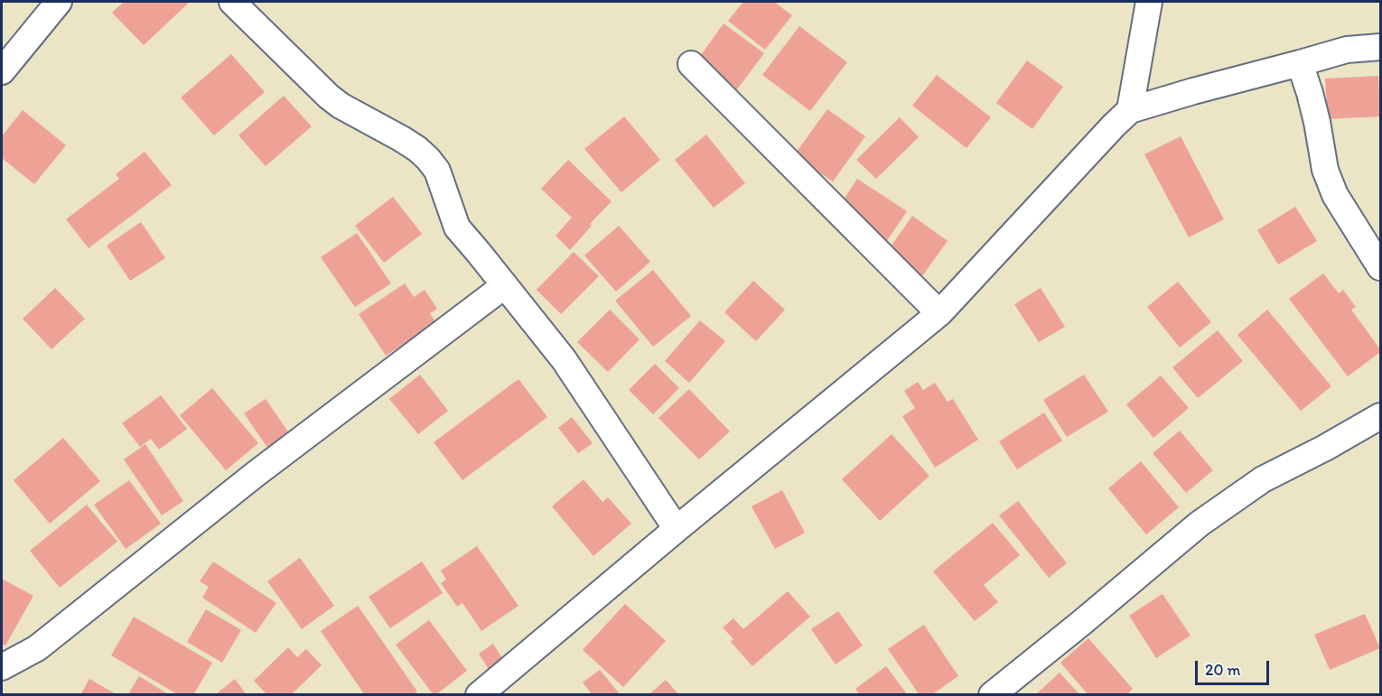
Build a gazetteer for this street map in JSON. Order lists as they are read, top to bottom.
{
  "scale_bar": "20 m"
}
